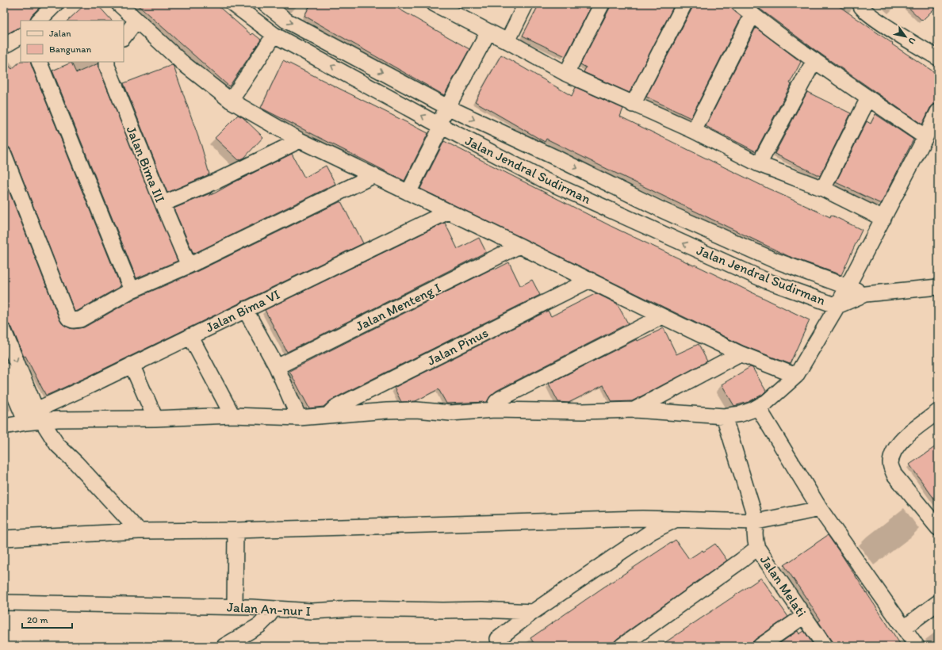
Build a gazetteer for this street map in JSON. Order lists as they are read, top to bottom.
{
  "streets": {
    "street": [
      "Jalan Bima III",
      "Jalan Jendral Sudirman",
      "Jalan Menteng I",
      "Jalan Bima VI",
      "Jalan Pinus",
      "Jalan Melati",
      "Jalan An-nur I"
    ]
  },
  "legend": ["Jalan", "Bangunan"],
  "scale_bar": "20 m",
  "north": "bottom right"
}
